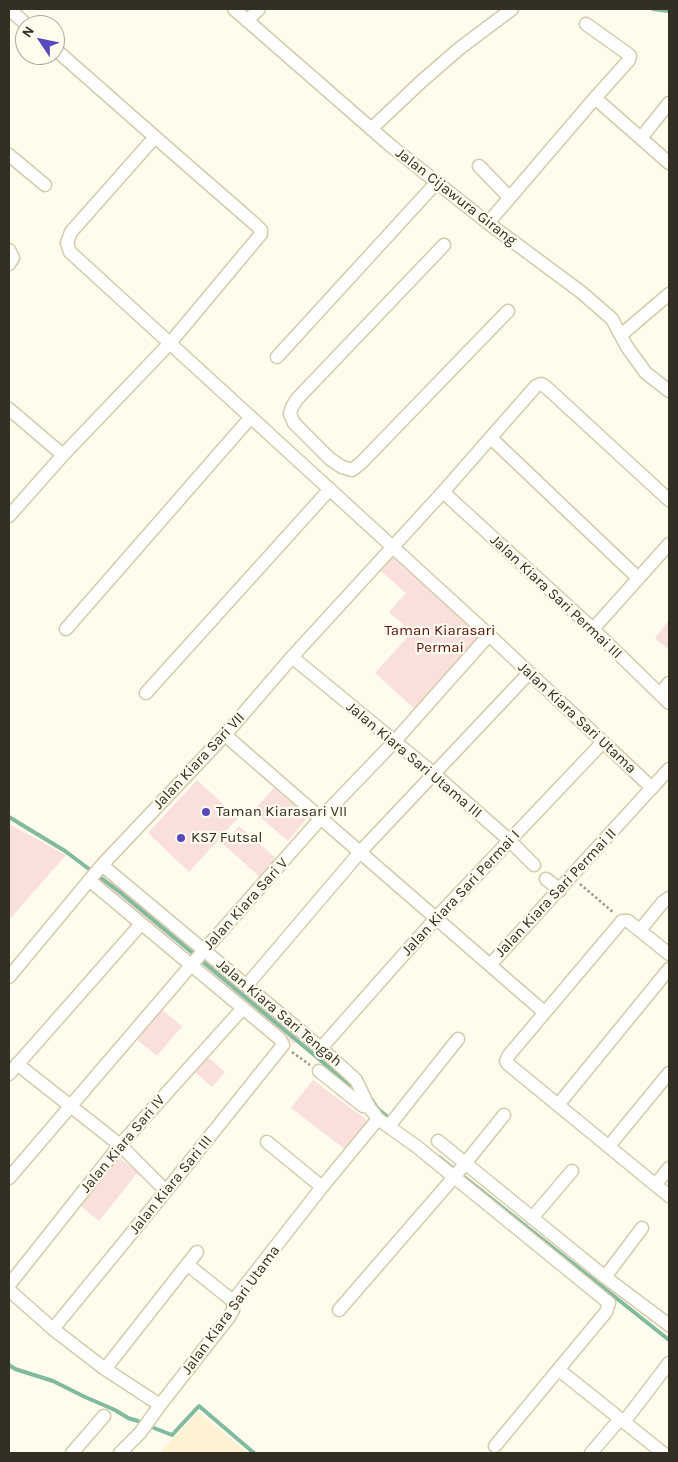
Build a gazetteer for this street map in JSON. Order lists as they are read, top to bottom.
{
  "streets": {
    "street": [
      "Jalan Cijawura Girang",
      "Jalan Kiara Sari Permai III",
      "Jalan Kiara Sari Utama",
      "Jalan Kiara Sari Utama III",
      "Jalan Kiara Sari VII",
      "Jalan Kiara Sari Permai I",
      "Jalan Kiara Sari Permai II",
      "Jalan Kiara Sari V",
      "Jalan Kiara Sari Tengah",
      "Jalan Kiara Sari IV",
      "Jalan Kiara Sari III"
    ]
  },
  "crossings": [
    ["Jalan Kiara Sari Permai III", "Jalan Kiara Sari VII"],
    ["Jalan Kiara Sari Utama", "Jalan Kiara Sari VII"],
    ["Jalan Kiara Sari Utama", "Jalan Kiara Sari Permai I"],
    ["Jalan Kiara Sari Utama", "Jalan Kiara Sari Permai II"],
    ["Jalan Kiara Sari Utama", "Jalan Kiara Sari V"],
    ["Jalan Kiara Sari Utama", "Jalan Kiara Sari Tengah"],
    ["Jalan Kiara Sari Utama III", "Jalan Kiara Sari VII"],
    ["Jalan Kiara Sari Utama III", "Jalan Kiara Sari Permai I"],
    ["Jalan Kiara Sari Utama III", "Jalan Kiara Sari V"],
    ["Jalan Kiara Sari VII", "Jalan Kiara Sari Permai II"],
    ["Jalan Kiara Sari VII", "Jalan Kiara Sari Tengah"],
    ["Jalan Kiara Sari Permai I", "Jalan Kiara Sari Permai II"],
    ["Jalan Kiara Sari Permai I", "Jalan Kiara Sari Tengah"],
    ["Jalan Kiara Sari Permai II", "Jalan Kiara Sari V"],
    ["Jalan Kiara Sari V", "Jalan Kiara Sari Tengah"],
    ["Jalan Kiara Sari Tengah", "Jalan Kiara Sari IV"],
    ["Jalan Kiara Sari Tengah", "Jalan Kiara Sari III"]
  ],
  "parks": ["Taman Kiarasari Permai"],
  "places": ["Taman Kiarasari VII", "KS7 Futsal"],
  "north": "top left"
}
